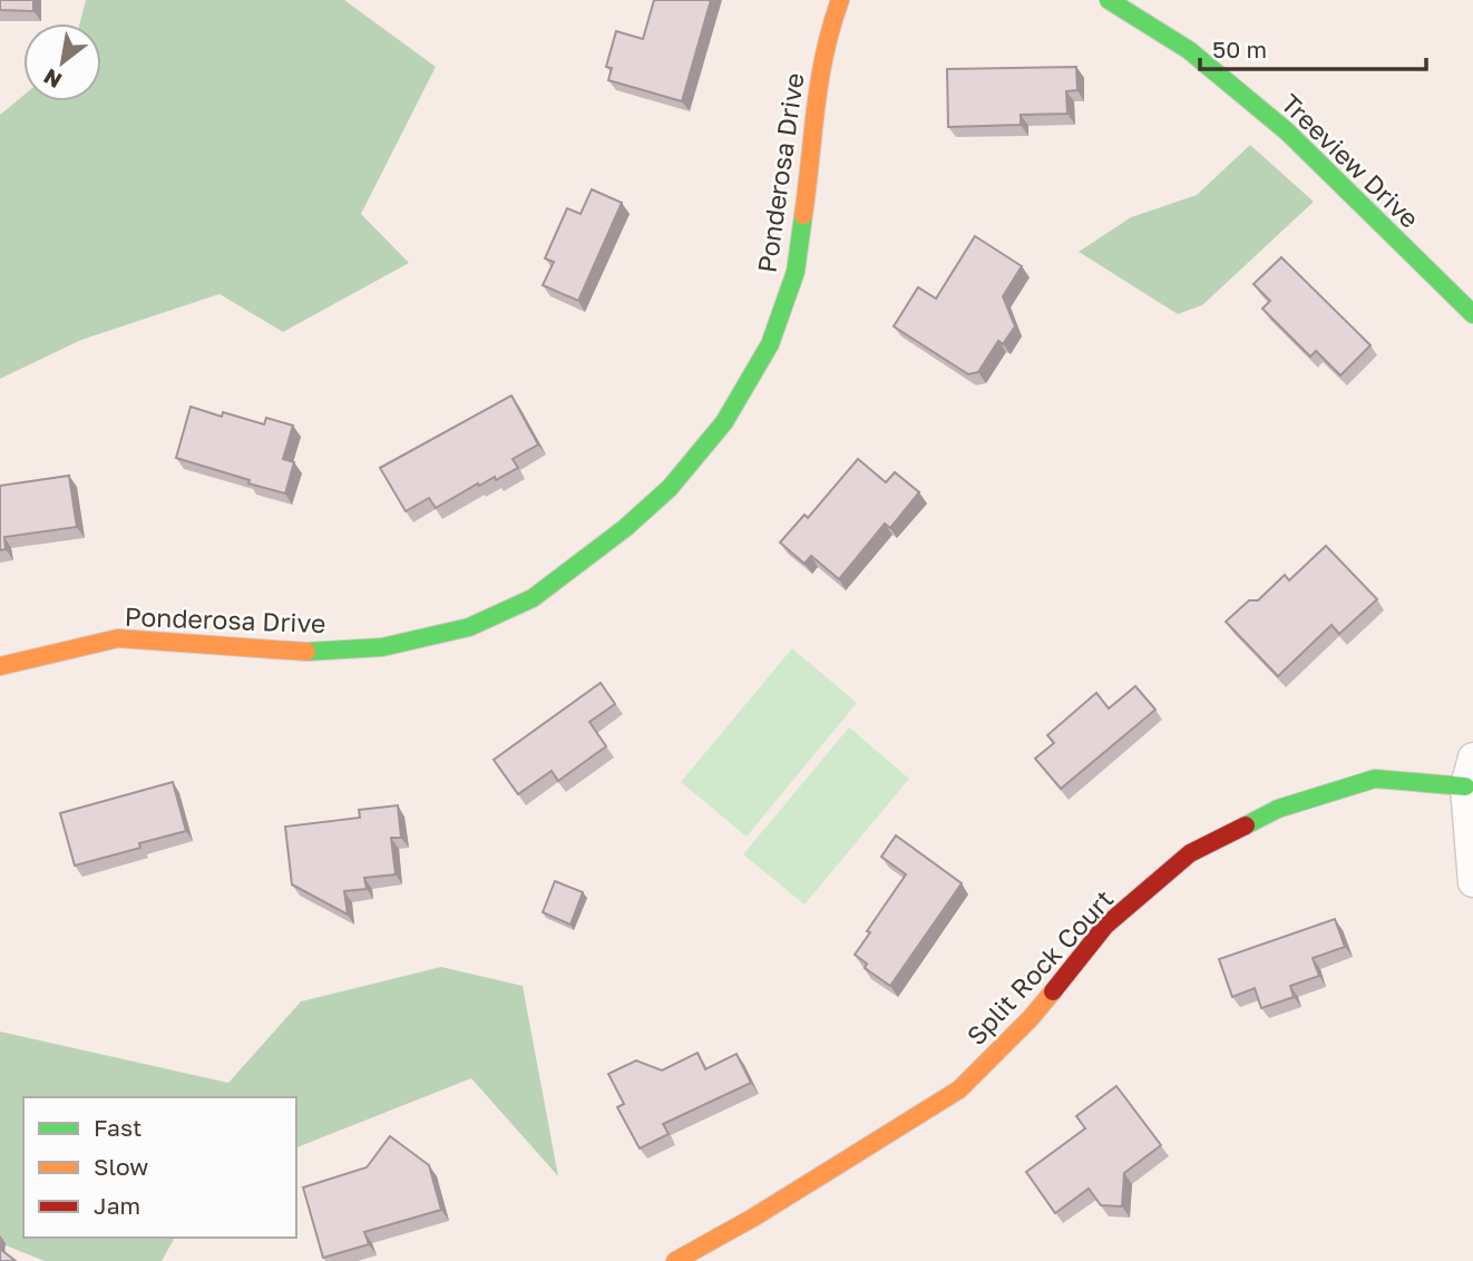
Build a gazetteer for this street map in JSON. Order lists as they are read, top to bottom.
{
  "streets": {
    "street": ["Treeview Drive", "Ponderosa Drive", "Split Rock Court"]
  },
  "legend": ["Fast", "Slow", "Jam"],
  "scale_bar": "50 m",
  "north": "bottom left"
}
